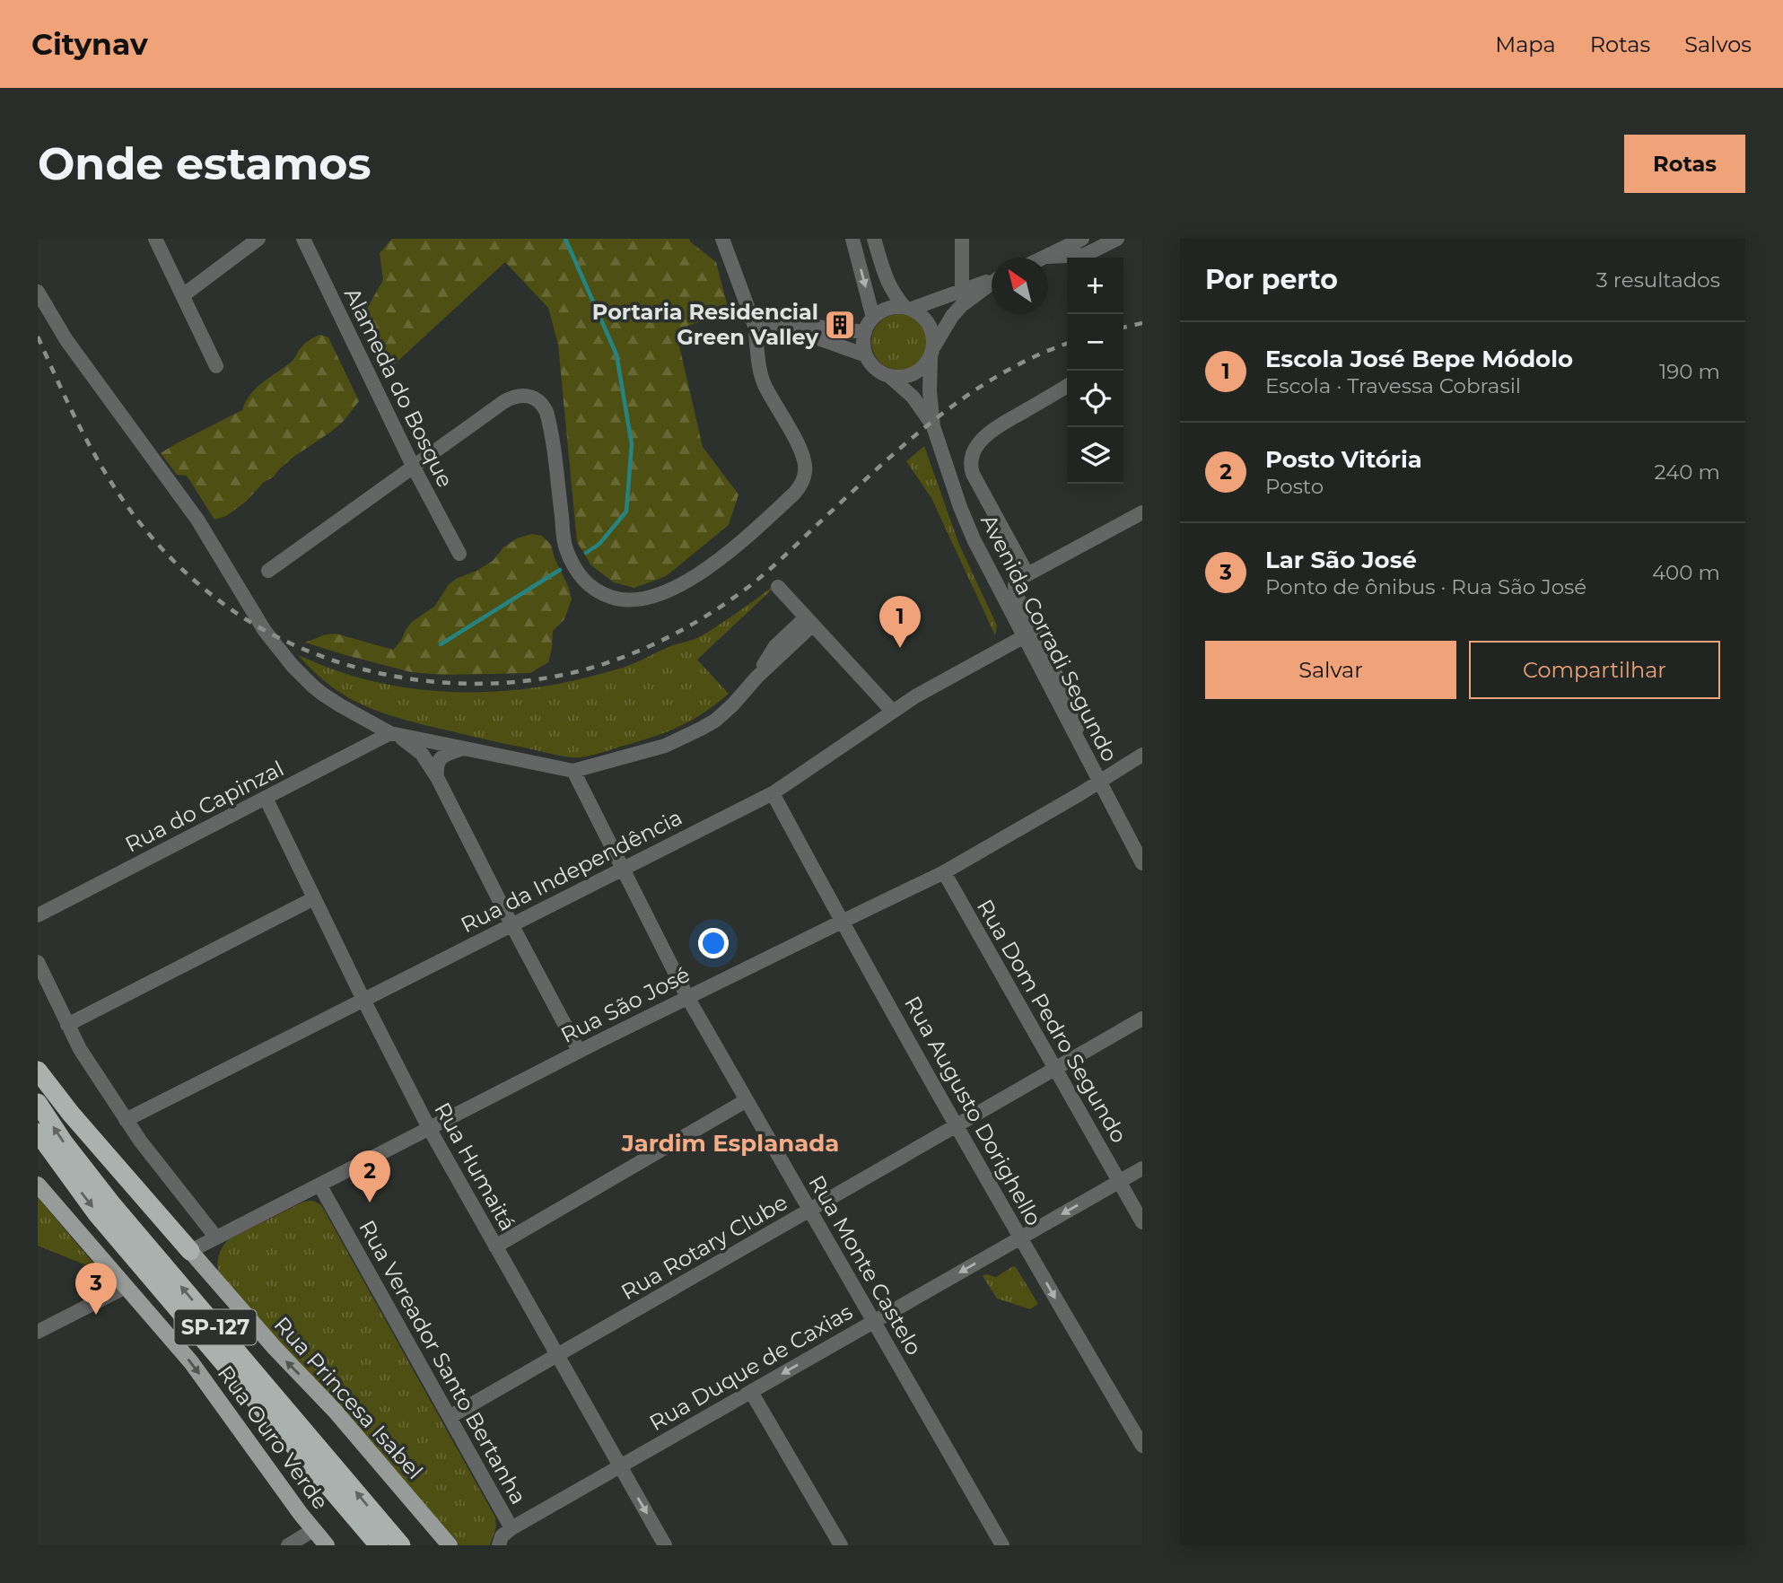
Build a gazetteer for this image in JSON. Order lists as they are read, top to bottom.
{
  "streets": {
    "highway": ["SP-127"],
    "main road": ["Rua Princesa Isabel", "Rua Ouro Verde"],
    "street": [
      "Alameda do Bosque",
      "Avenida Corradi Segundo",
      "Rua do Capinzal",
      "Rua da Independência",
      "Rua São José",
      "Rua Dom Pedro Segundo",
      "Rua Augusto Dorighello",
      "Rua Humaitá",
      "Rua Rotary Clube",
      "Rua Monte Castelo",
      "Rua Vereador Santo Bertanha",
      "Rua Duque de Caxias"
    ]
  },
  "crossings": [
    ["Avenida Corradi Segundo", "Rua da Independência"],
    ["Avenida Corradi Segundo", "Rua São José"],
    ["Rua do Capinzal", "Rua Humaitá"],
    ["Rua da Independência", "Rua Augusto Dorighello"],
    ["Rua da Independência", "Rua Humaitá"],
    ["Rua da Independência", "Rua Monte Castelo"],
    ["Rua São José", "Rua Dom Pedro Segundo"],
    ["Rua São José", "Rua Augusto Dorighello"],
    ["Rua São José", "Rua Humaitá"],
    ["Rua São José", "Rua Monte Castelo"],
    ["Rua São José", "Rua Vereador Santo Bertanha"],
    ["Rua São José", "Rua Princesa Isabel"],
    ["Rua Dom Pedro Segundo", "Rua Rotary Clube"],
    ["Rua Dom Pedro Segundo", "Rua Duque de Caxias"],
    ["Rua Augusto Dorighello", "Rua Rotary Clube"],
    ["Rua Augusto Dorighello", "Rua Duque de Caxias"],
    ["Rua Humaitá", "Rua Rotary Clube"],
    ["Rua Humaitá", "Rua Duque de Caxias"],
    ["Rua Rotary Clube", "Rua Monte Castelo"],
    ["Rua Rotary Clube", "Rua Vereador Santo Bertanha"],
    ["Rua Monte Castelo", "Rua Duque de Caxias"],
    ["Rua Vereador Santo Bertanha", "Rua Duque de Caxias"]
  ],
  "one_way": ["Rua Duque de Caxias", "Rua Princesa Isabel", "Rua Ouro Verde"],
  "districts": ["Jardim Esplanada"],
  "places": {
    "building": ["Portaria Residencial Green Valley"]
  },
  "north": "top left",
  "page": {
    "header": "Citynav",
    "nav": ["Mapa", "Rotas", "Salvos"],
    "buttons": [
      "Rotas",
      ["Salvar", "Compartilhar"]
    ],
    "title": "Onde estamos",
    "heading": ["Por perto", "3 resultados"],
    "map_buttons": ["+", "−"],
    "list": [
      {
        "mark": "1",
        "name": "Escola José Bepe Módolo",
        "note": "Escola · Travessa Cobrasil",
        "value": "190 m"
      },
      {
        "mark": "2",
        "name": "Posto Vitória",
        "note": "Posto",
        "value": "240 m"
      },
      {
        "mark": "3",
        "name": "Lar São José",
        "note": "Ponto de ônibus · Rua São José",
        "value": "400 m"
      }
    ],
    "pins": ["1", "2", "3"]
  }
}
